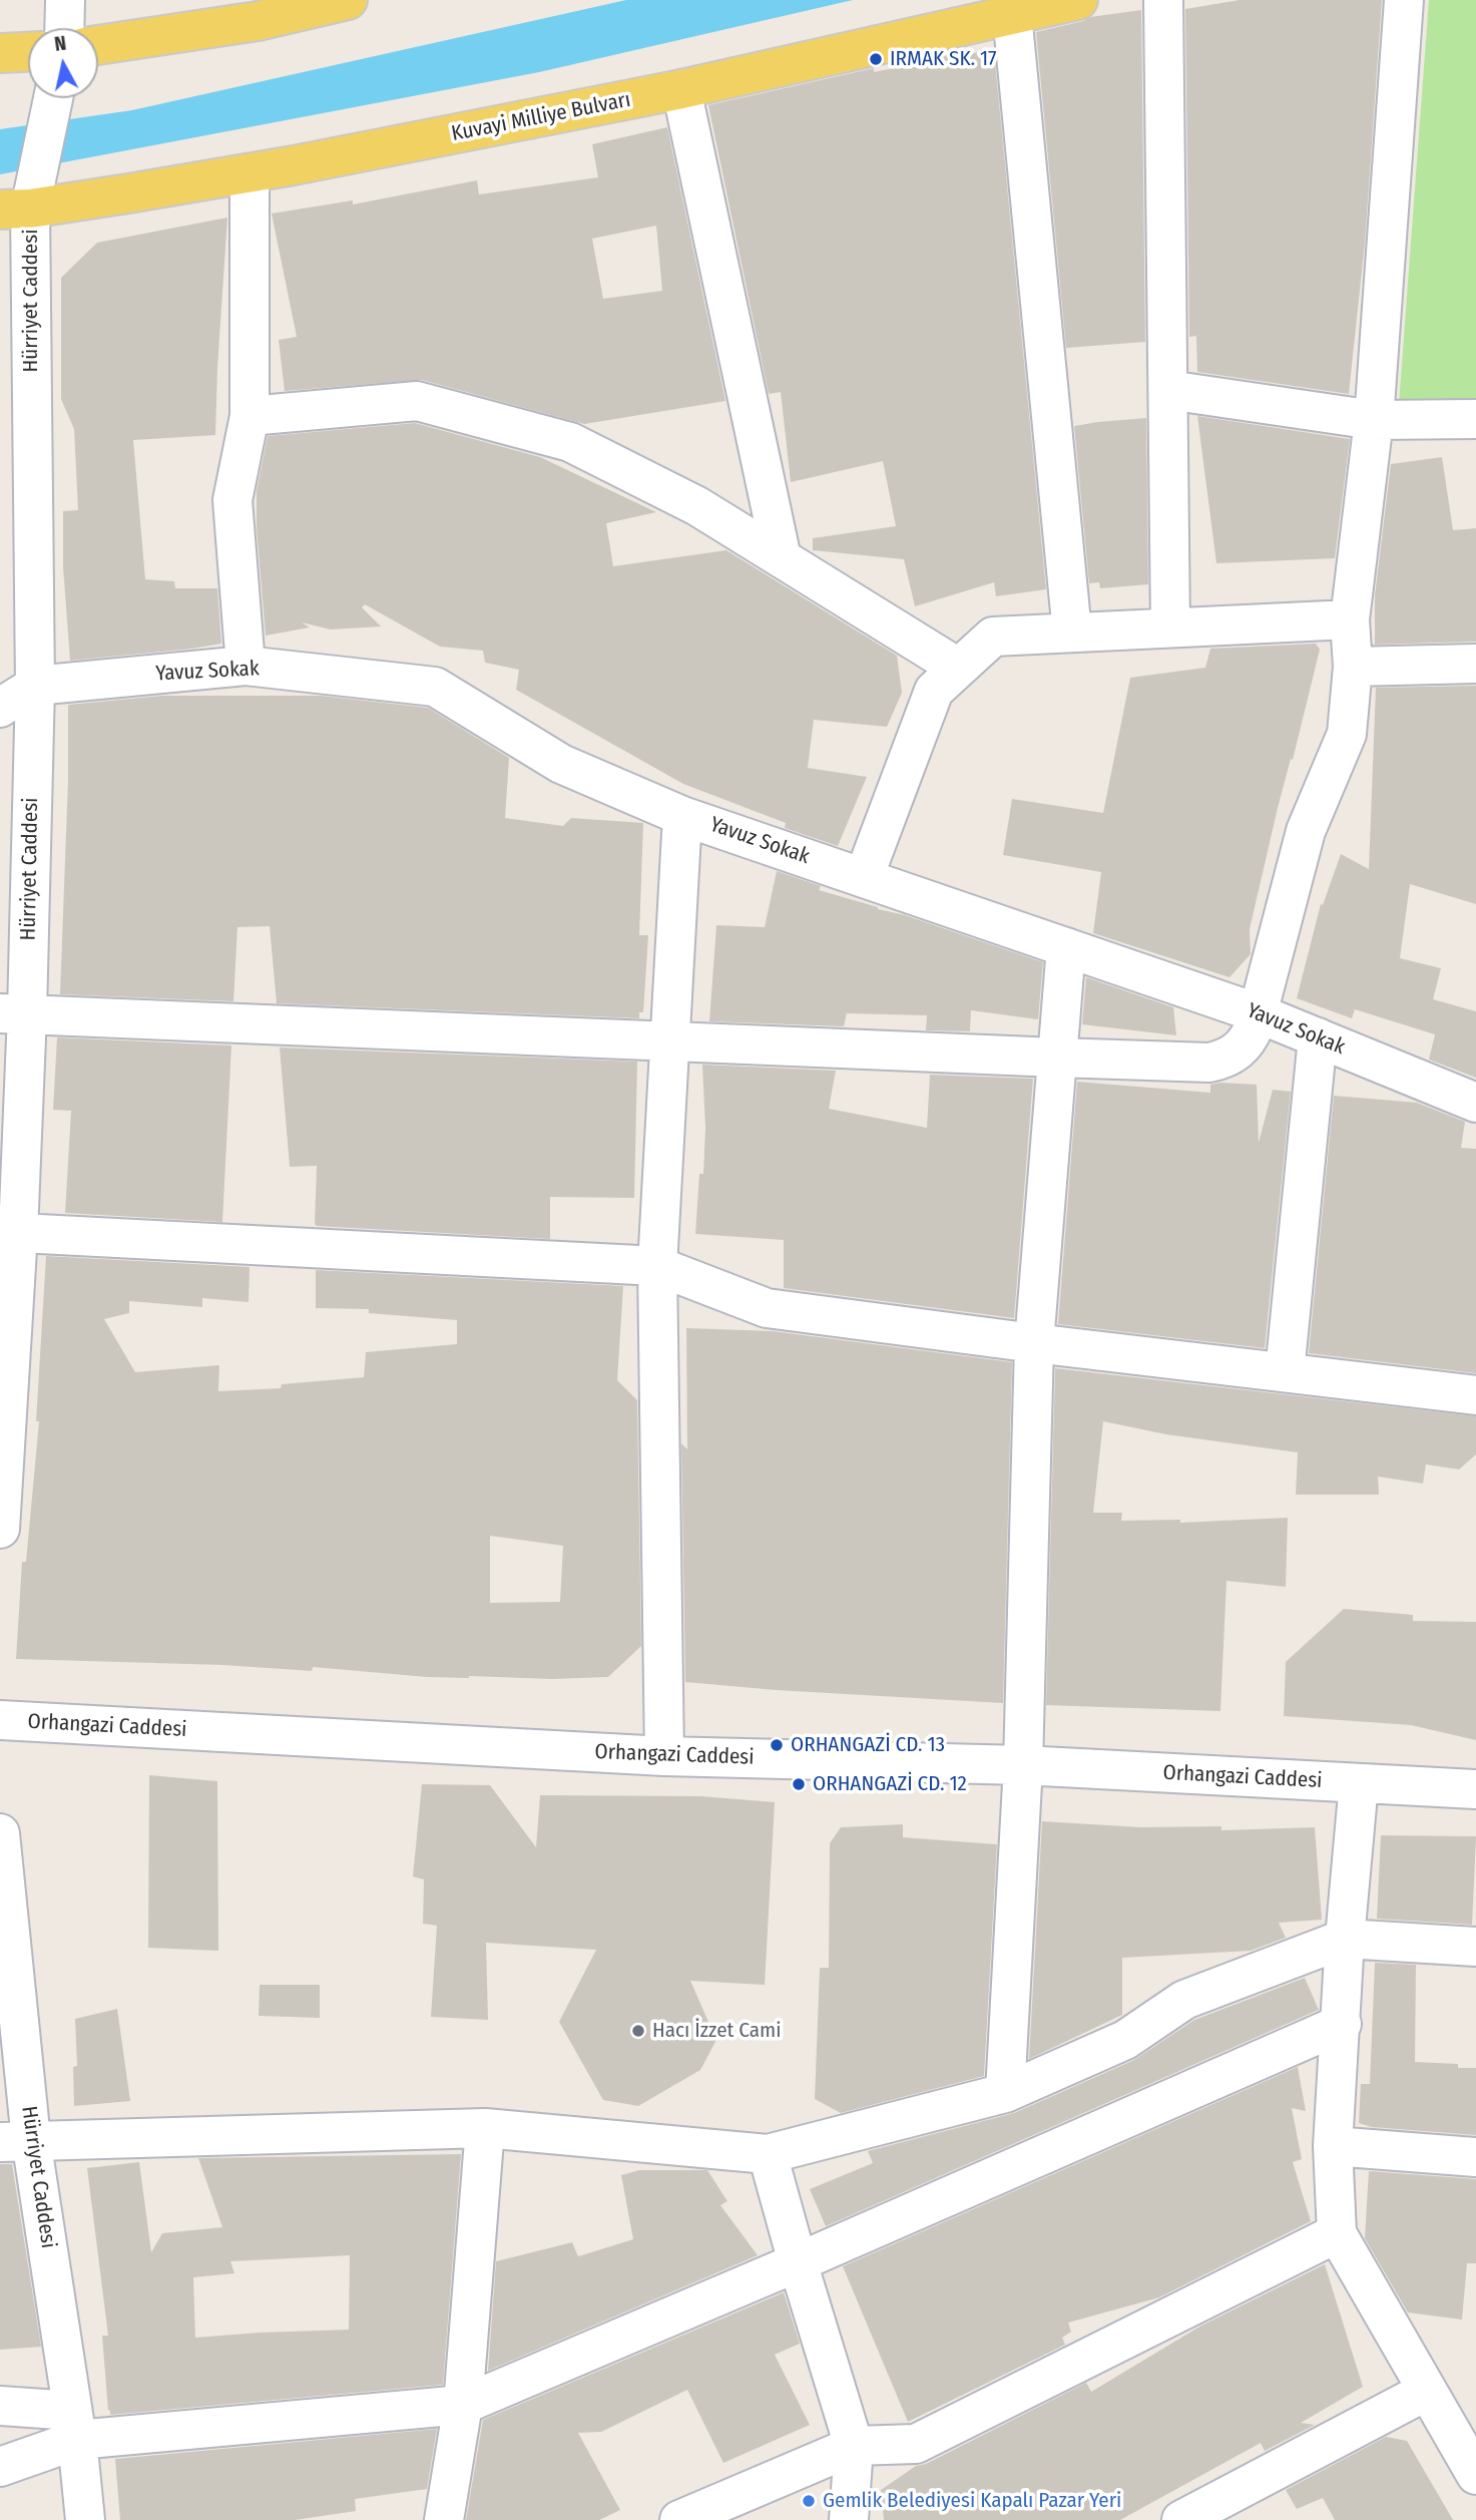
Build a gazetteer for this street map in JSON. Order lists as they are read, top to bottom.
{
  "streets": {
    "main road": ["Kuvayi Milliye Bulvarı"],
    "street": ["Hürriyet Caddesi", "Yavuz Sokak", "Orhangazi Caddesi"]
  },
  "crossings": [
    ["Kuvayi Milliye Bulvarı", "Hürriyet Caddesi"],
    ["Hürriyet Caddesi", "Yavuz Sokak"]
  ],
  "places": [
    "IRMAK SK. 17",
    "ORHANGAZİ CD. 13",
    "ORHANGAZİ CD. 12",
    "Hacı İzzet Cami",
    "Gemlik Belediyesi Kapalı Pazar Yeri"
  ],
  "north": "top"
}
